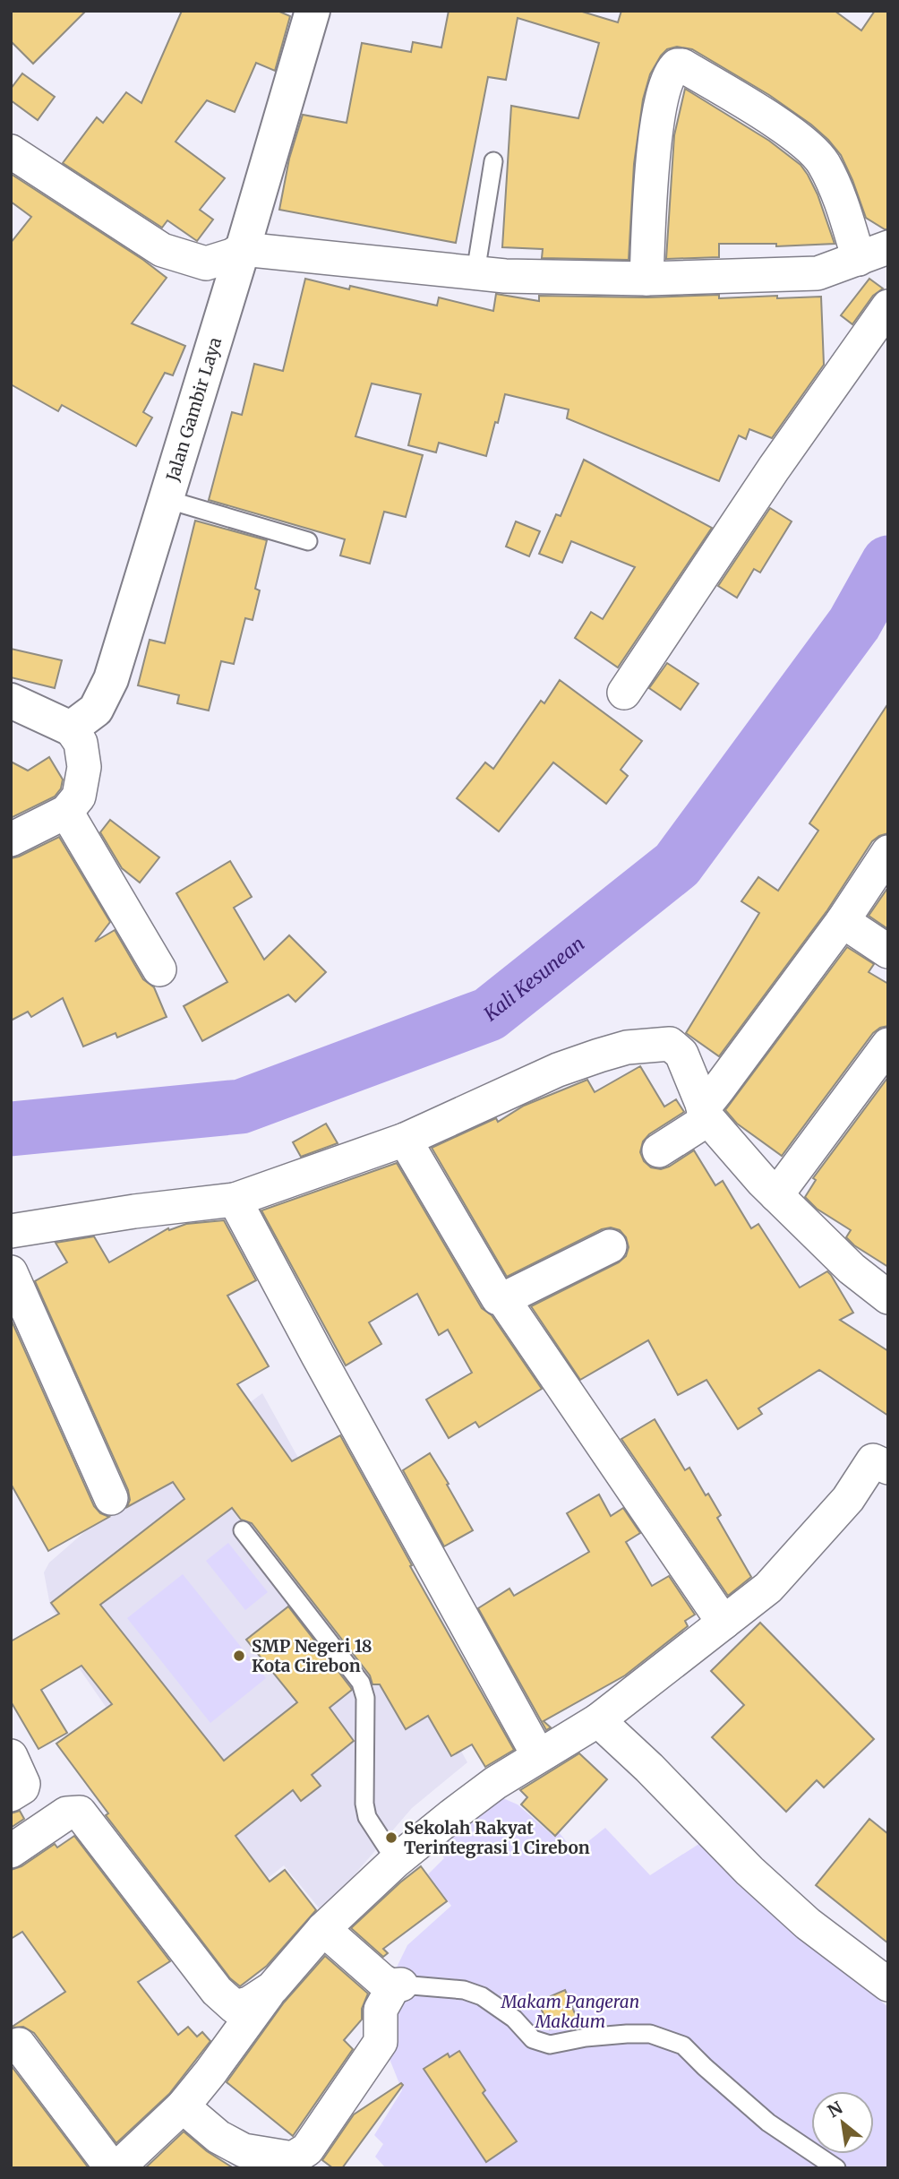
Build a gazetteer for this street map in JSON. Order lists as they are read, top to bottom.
{
  "streets": {
    "street": ["Jalan Gambir Laya"]
  },
  "water": ["Kali Kesunean"],
  "parks": ["Makam Pangeran Makdum"],
  "places": ["SMP Negeri 18 Kota Cirebon", "Sekolah Rakyat Terintegrasi 1 Cirebon"],
  "north": "top left"
}
